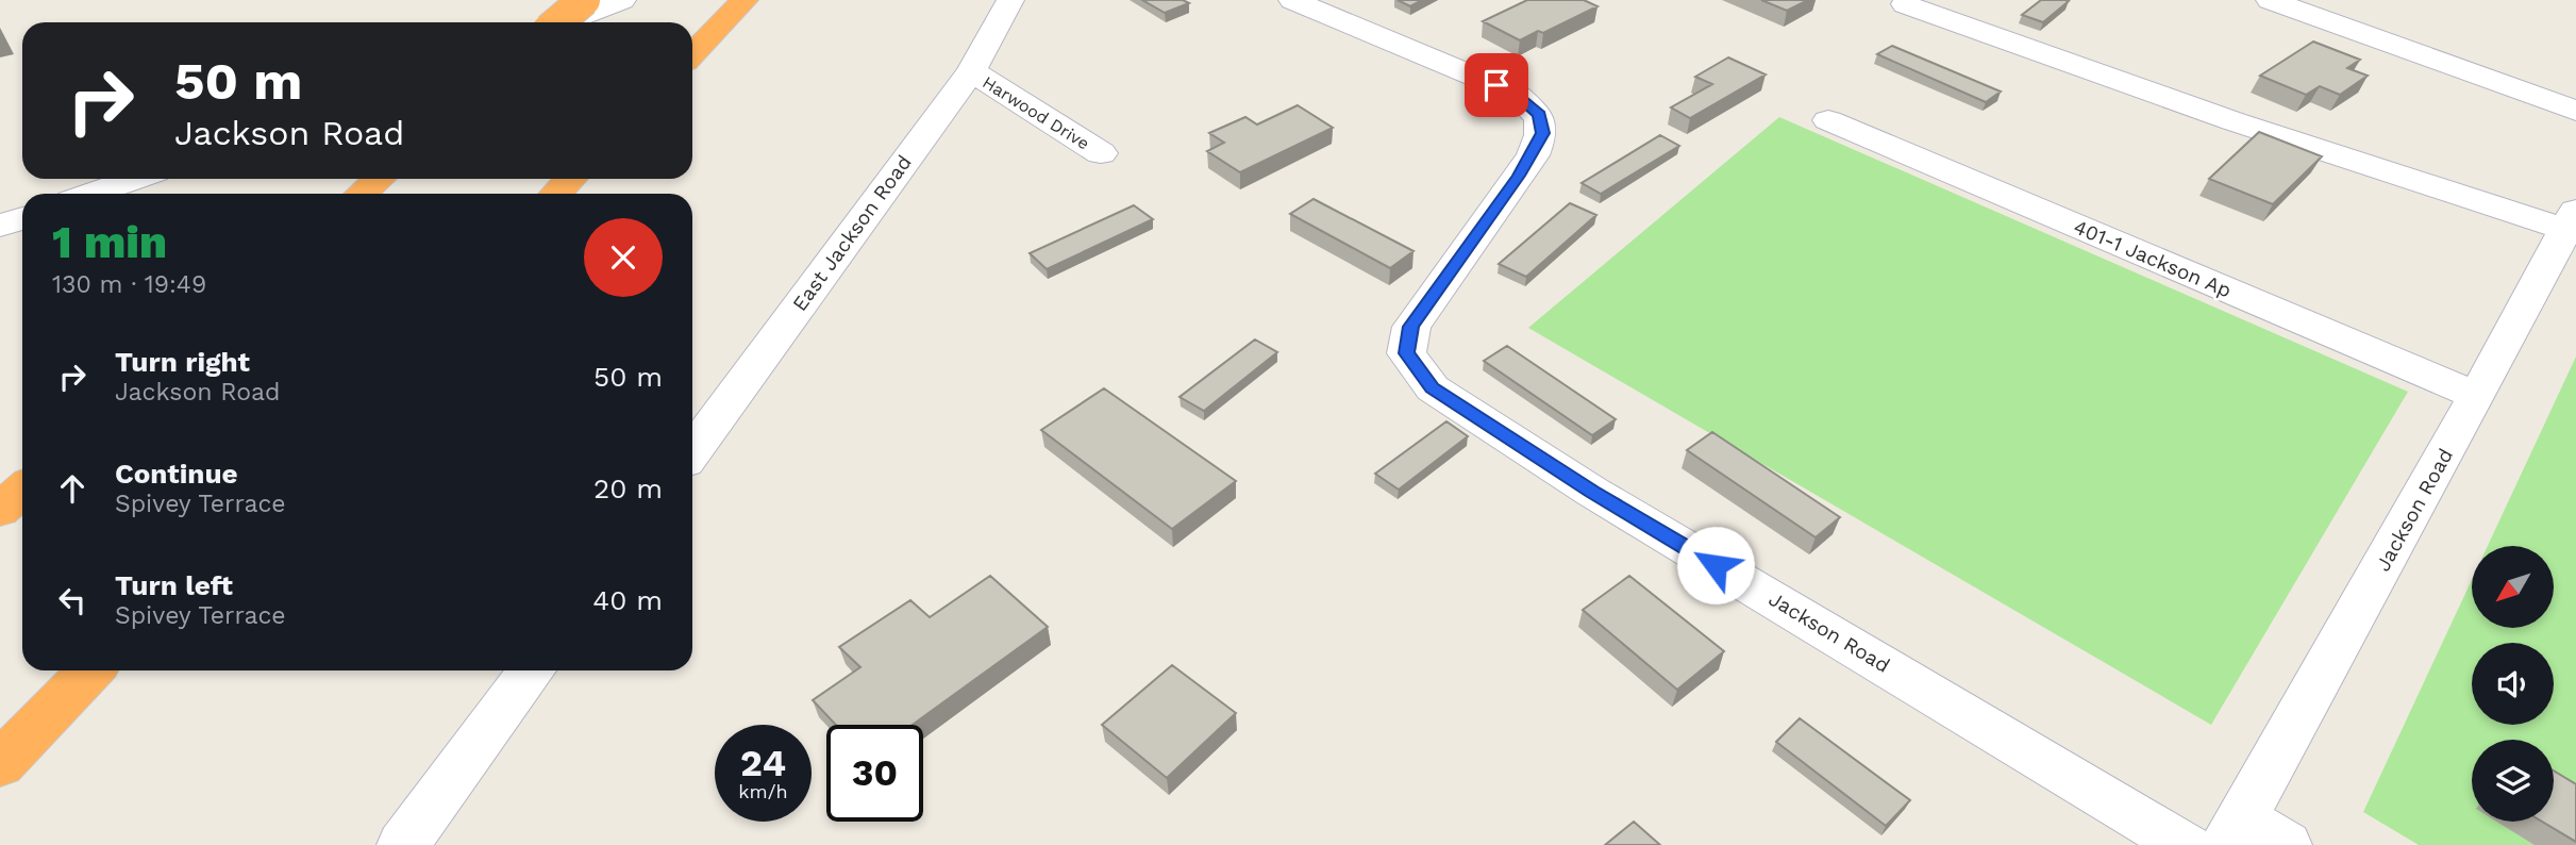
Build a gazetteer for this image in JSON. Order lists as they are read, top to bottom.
{
  "streets": {
    "street": [
      "Harwood Drive",
      "East Jackson Road",
      "401-1 Jackson Ap",
      "Jackson Road"
    ]
  },
  "crossings": [
    ["Harwood Drive", "East Jackson Road"],
    ["401-1 Jackson Ap", "Jackson Road"]
  ],
  "north": "bottom left",
  "page": {
    "turn": ["50 m", "Jackson Road"],
    "heading": ["1 min", "130 m · 19:49"],
    "list": [
      {
        "name": "Turn right",
        "note": "Jackson Road",
        "value": "50 m"
      },
      {
        "name": "Continue",
        "note": "Spivey Terrace",
        "value": "20 m"
      },
      {
        "name": "Turn left",
        "note": "Spivey Terrace",
        "value": "40 m"
      }
    ],
    "speed": "24 km/h",
    "limit": "30"
  }
}
